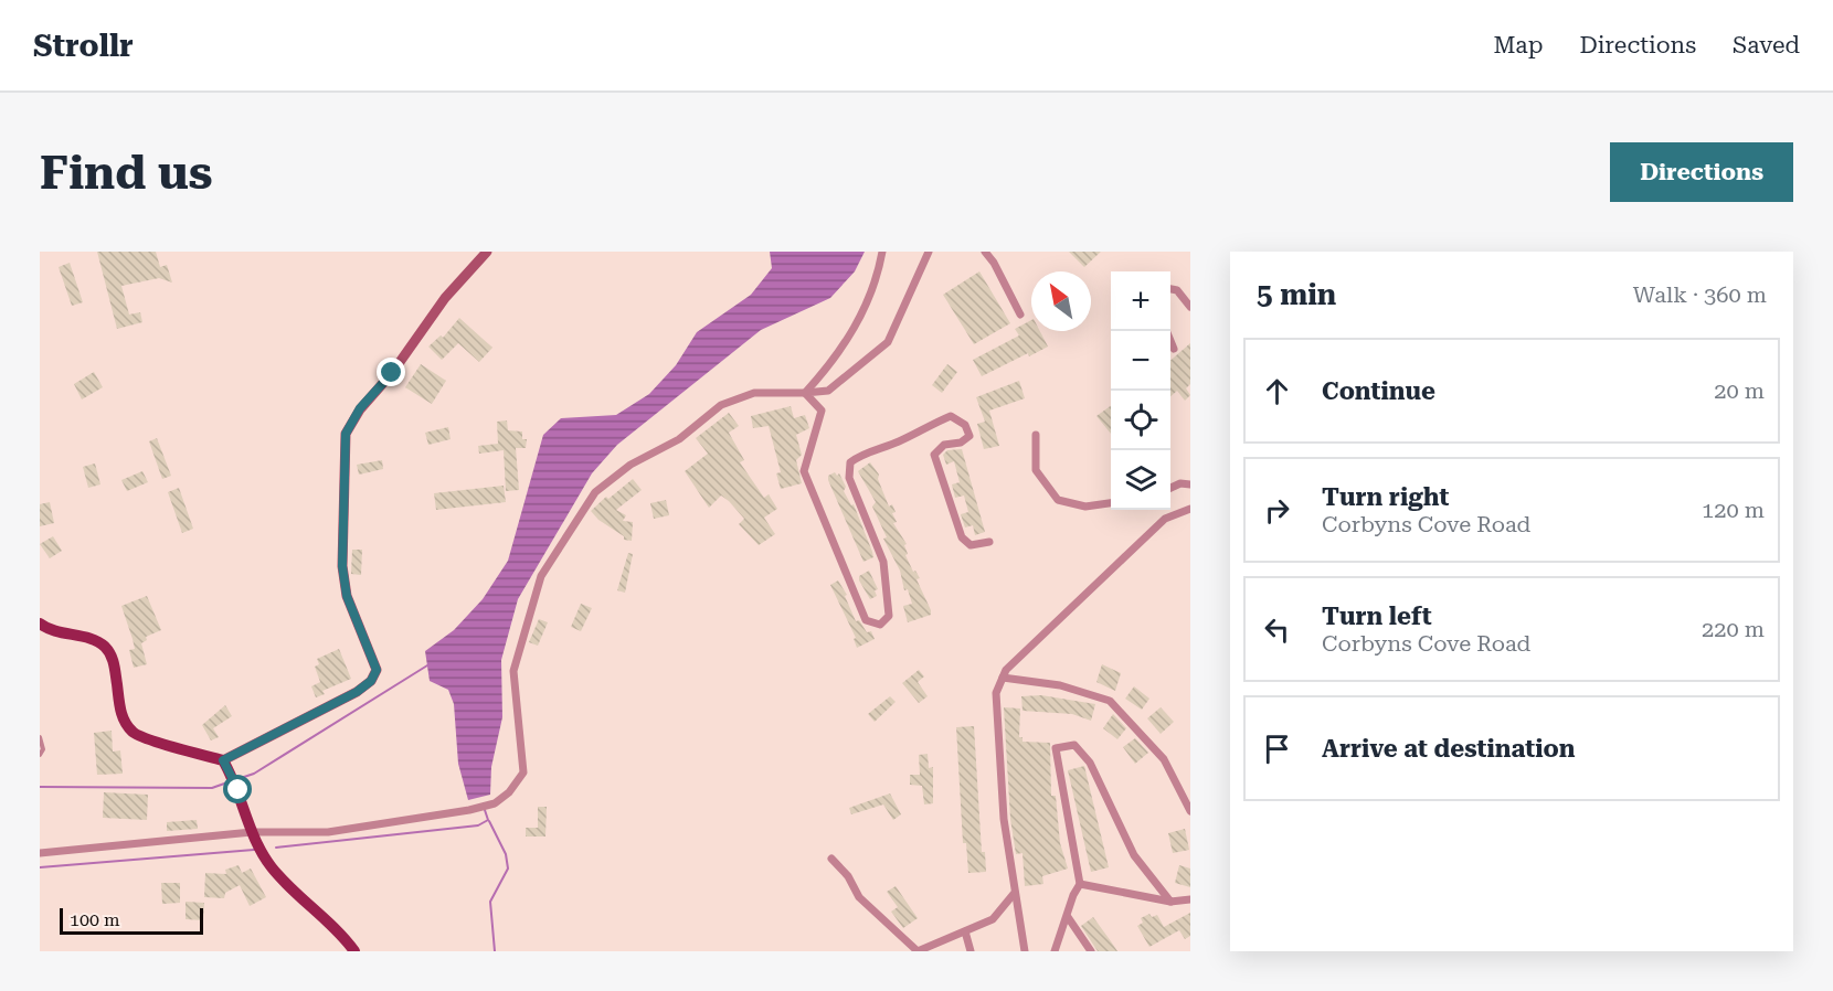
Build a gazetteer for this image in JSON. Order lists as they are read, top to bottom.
{
  "scale_bar": "100 m",
  "north": "top left",
  "page": {
    "header": "Strollr",
    "nav": ["Map", "Directions", "Saved"],
    "buttons": "Directions",
    "title": "Find us",
    "heading": ["5 min", "Walk · 360 m"],
    "map_buttons": ["+", "−"],
    "list": [
      ["Continue", "20 m"],
      ["Turn right", "Corbyns Cove Road", "120 m"],
      ["Turn left", "Corbyns Cove Road", "220 m"],
      "Arrive at destination"
    ],
    "scale": "100 m"
  }
}
